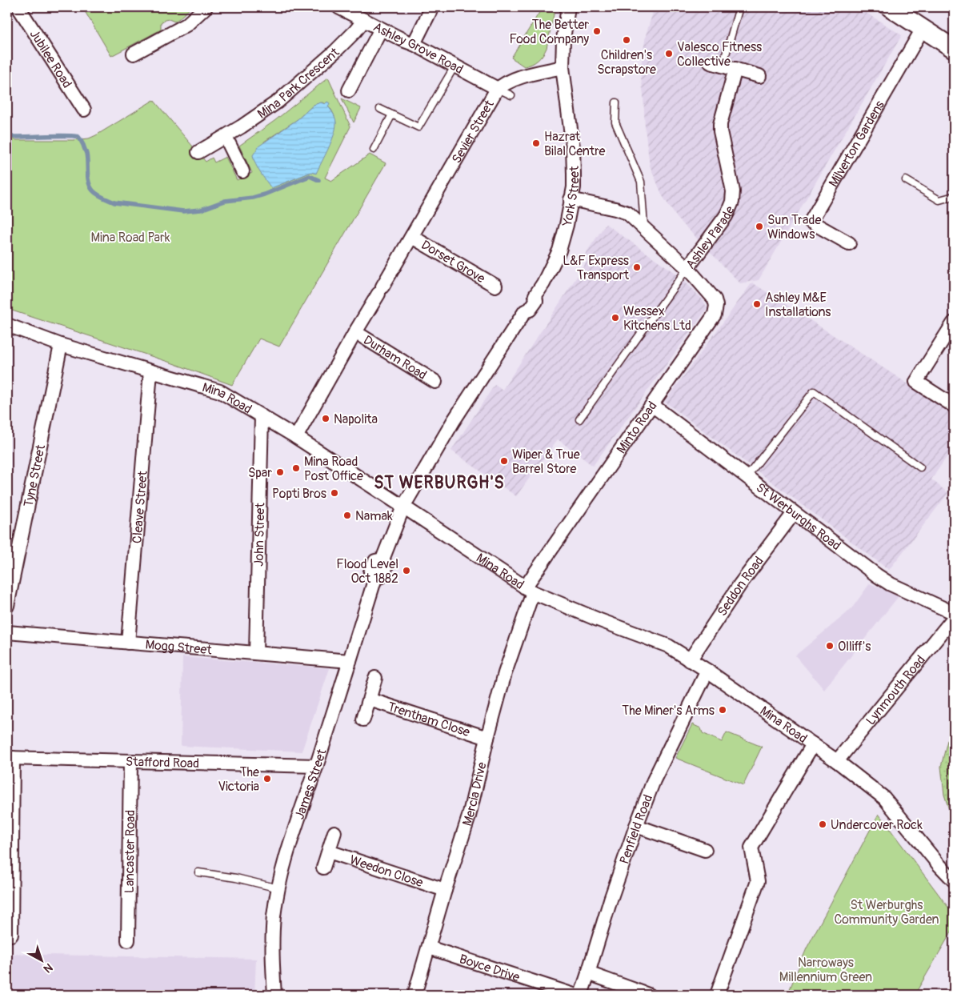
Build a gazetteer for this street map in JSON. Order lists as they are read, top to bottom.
{
  "streets": {
    "street": [
      "Ashley Grove Road",
      "Jubilee Road",
      "Mina Park Crescent",
      "Sevier Street",
      "Milverton Gardens",
      "York Street",
      "Ashley Parade",
      "Dorset Grove",
      "Durham Road",
      "Mina Road",
      "Minto Road",
      "Tyne Street",
      "Cleave Street",
      "St Werburghs Road",
      "John Street",
      "Seddon Road",
      "Mogg Street",
      "Lynmouth Road",
      "Trentham Close",
      "Stafford Road",
      "James Street",
      "Mercia Drive",
      "Penfield Road",
      "Lancaster Road",
      "Weedon Close",
      "Boyce Drive"
    ]
  },
  "crossings": [
    ["Ashley Grove Road", "Mina Park Crescent"],
    ["Ashley Grove Road", "Sevier Street"],
    ["Sevier Street", "York Street"],
    ["Sevier Street", "Dorset Grove"],
    ["Sevier Street", "Durham Road"],
    ["Sevier Street", "Mina Road"],
    ["York Street", "Ashley Parade"],
    ["York Street", "Mina Road"],
    ["York Street", "James Street"],
    ["Ashley Parade", "Minto Road"],
    ["Mina Road", "Minto Road"],
    ["Mina Road", "Tyne Street"],
    ["Mina Road", "Cleave Street"],
    ["Mina Road", "John Street"],
    ["Mina Road", "Seddon Road"],
    ["Mina Road", "Lynmouth Road"],
    ["Mina Road", "James Street"],
    ["Mina Road", "Mercia Drive"],
    ["Mina Road", "Penfield Road"],
    ["Minto Road", "St Werburghs Road"],
    ["Minto Road", "Mercia Drive"],
    ["Cleave Street", "Mogg Street"],
    ["St Werburghs Road", "Seddon Road"],
    ["John Street", "Mogg Street"],
    ["Mogg Street", "James Street"],
    ["Trentham Close", "Mercia Drive"],
    ["Stafford Road", "James Street"],
    ["Stafford Road", "Lancaster Road"],
    ["Mercia Drive", "Weedon Close"],
    ["Mercia Drive", "Boyce Drive"]
  ],
  "districts": ["ST WERBURGH'S"],
  "parks": ["Mina Road Park", "St Werburghs Community Garden", "Narroways Millennium Green"],
  "places": [
    "The Better Food Company",
    "Children's Scrapstore",
    "Valesco Fitness Collective",
    "Hazrat Bilal Centre",
    "Sun Trade Windows",
    "L&F Express Transport",
    "Ashley M&E Installations",
    "Wessex Kitchens Ltd",
    "Napolita",
    "Wiper & True Barrel Store",
    "Mina Road Post Office",
    "Spar",
    "Popti Bros",
    "Namak",
    "Flood Level Oct 1882",
    "Olliff's",
    "The Miner's Arms",
    "The Victoria",
    "Undercover Rock"
  ],
  "north": "bottom right"
}
